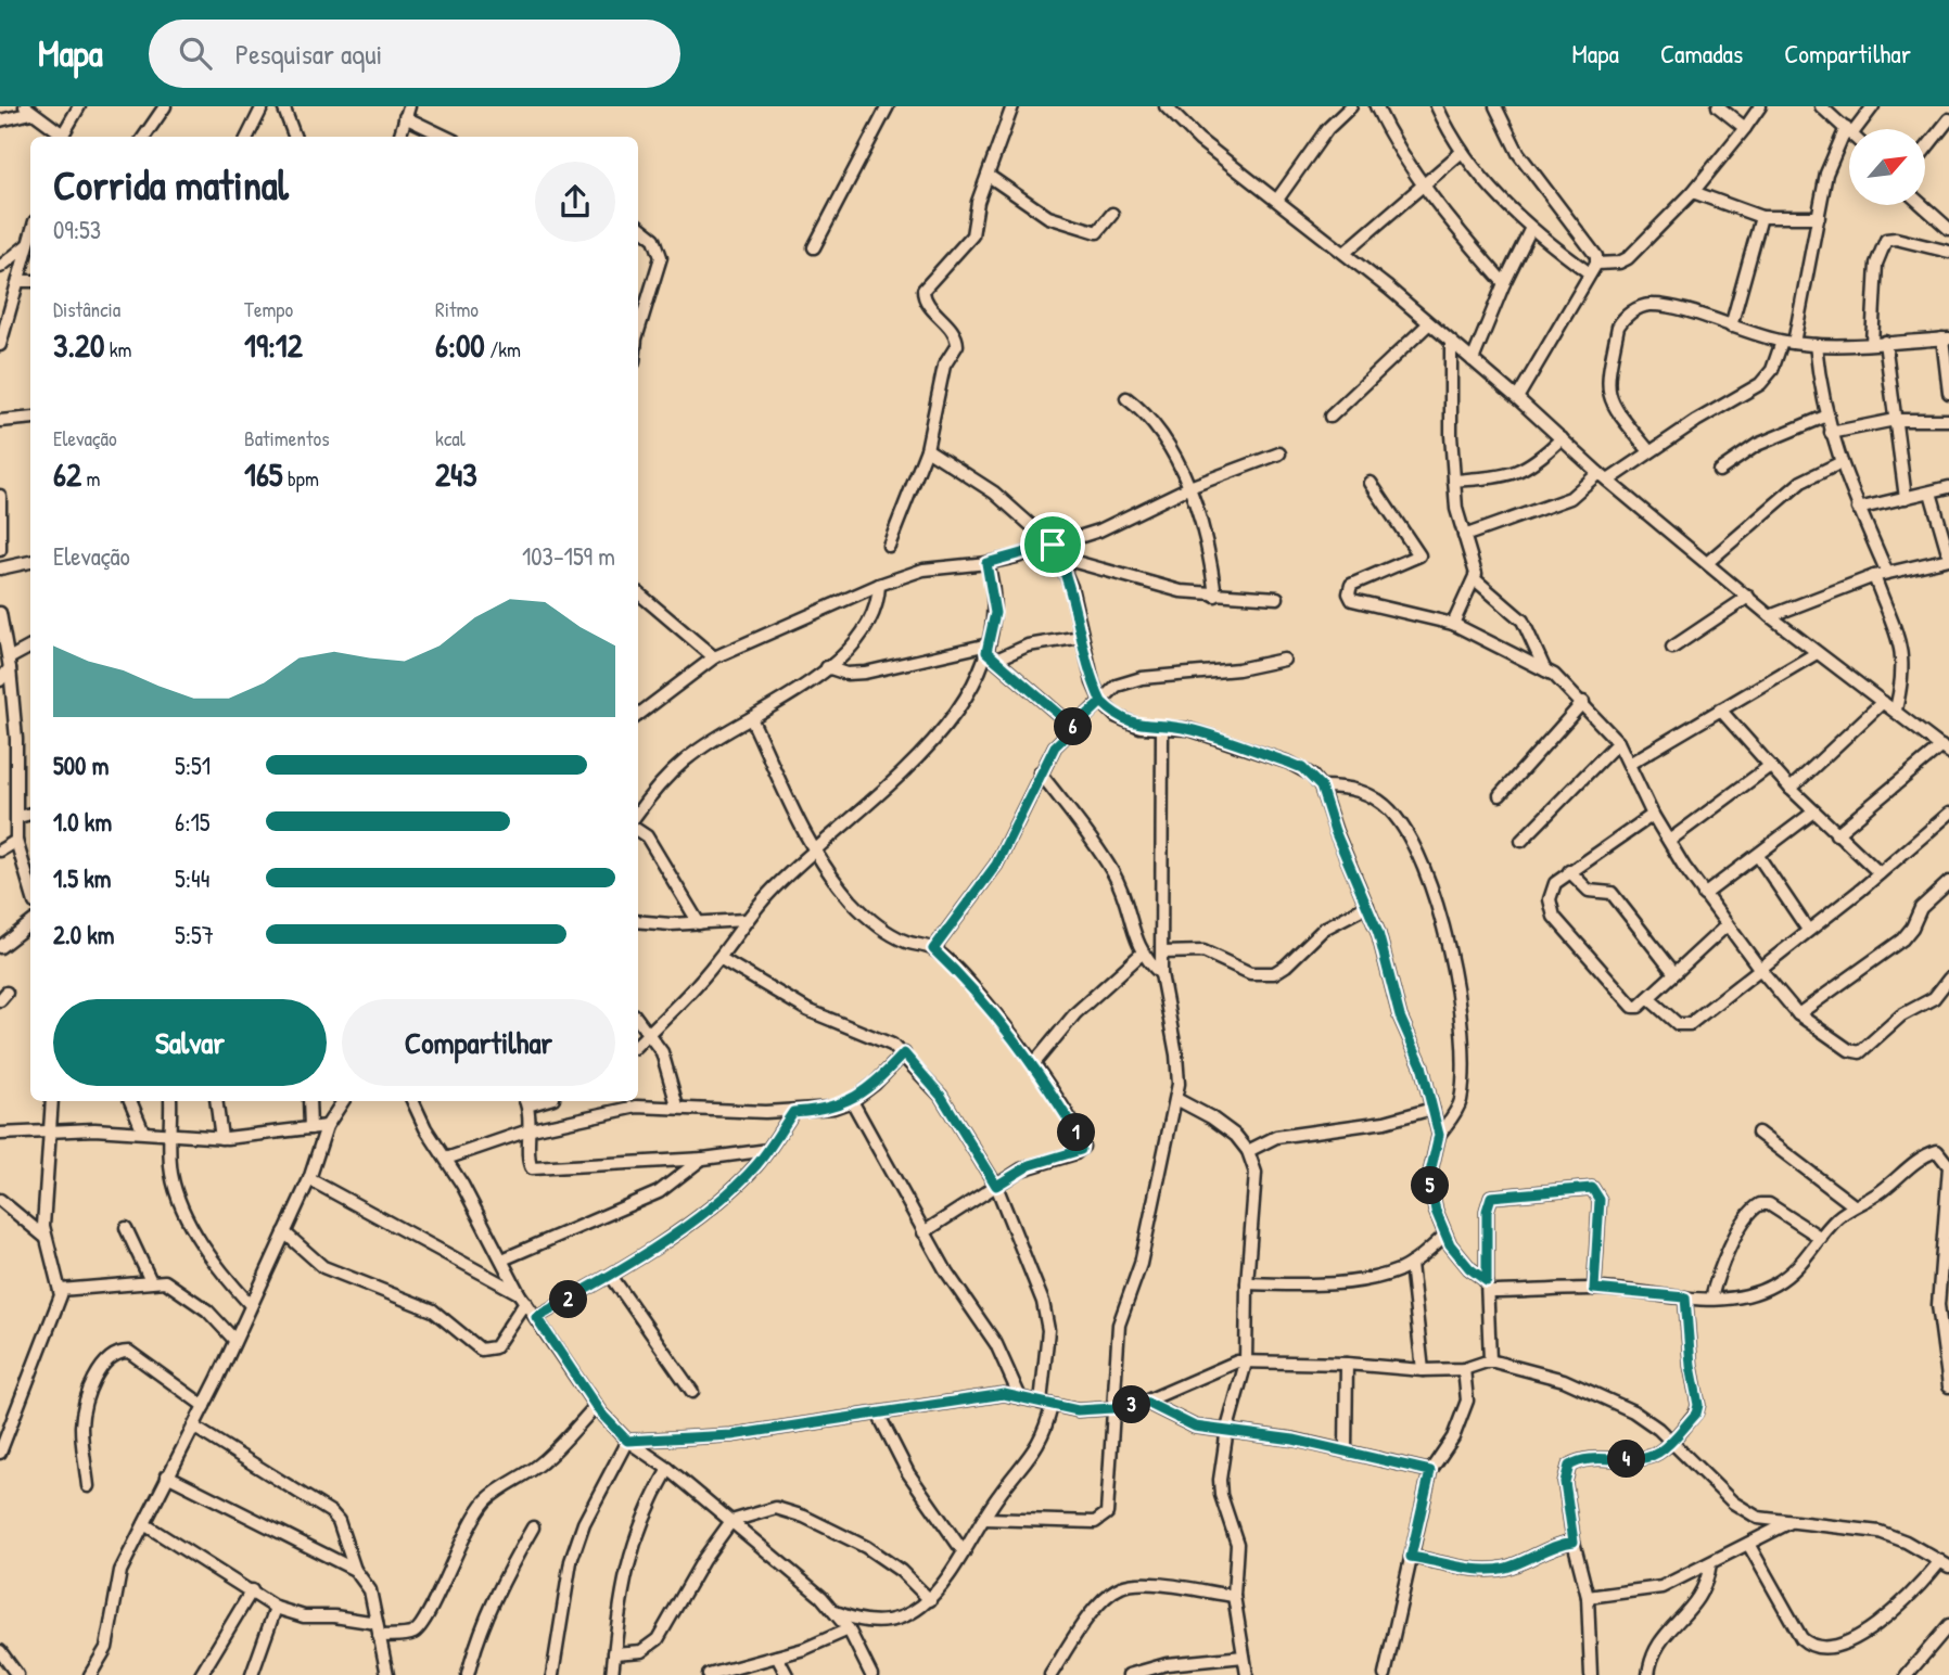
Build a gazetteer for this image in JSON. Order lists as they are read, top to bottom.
{
  "north": "top right",
  "page": {
    "header": "Mapa",
    "search": "Pesquisar aqui",
    "nav": ["Mapa", "Camadas", "Compartilhar"],
    "heading": ["Corrida matinal", "09:53"],
    "stats": [
      ["Distância", "3.20 km"],
      ["Tempo", "19:12"],
      ["Ritmo", "6:00 /km"],
      ["Elevação", "62 m"],
      ["Batimentos", "165 bpm"],
      ["kcal", "243"]
    ],
    "chart": ["Elevação", "103–159 m"],
    "pins": [
      "6",
      "1",
      "5",
      "2",
      "3",
      "4"
    ],
    "list": [
      {
        "name": "500 m",
        "note": "5:51"
      },
      {
        "name": "1.0 km",
        "note": "6:15"
      },
      {
        "name": "1.5 km",
        "note": "5:44"
      },
      {
        "name": "2.0 km",
        "note": "5:57"
      }
    ],
    "buttons": ["Salvar", "Compartilhar"]
  }
}
